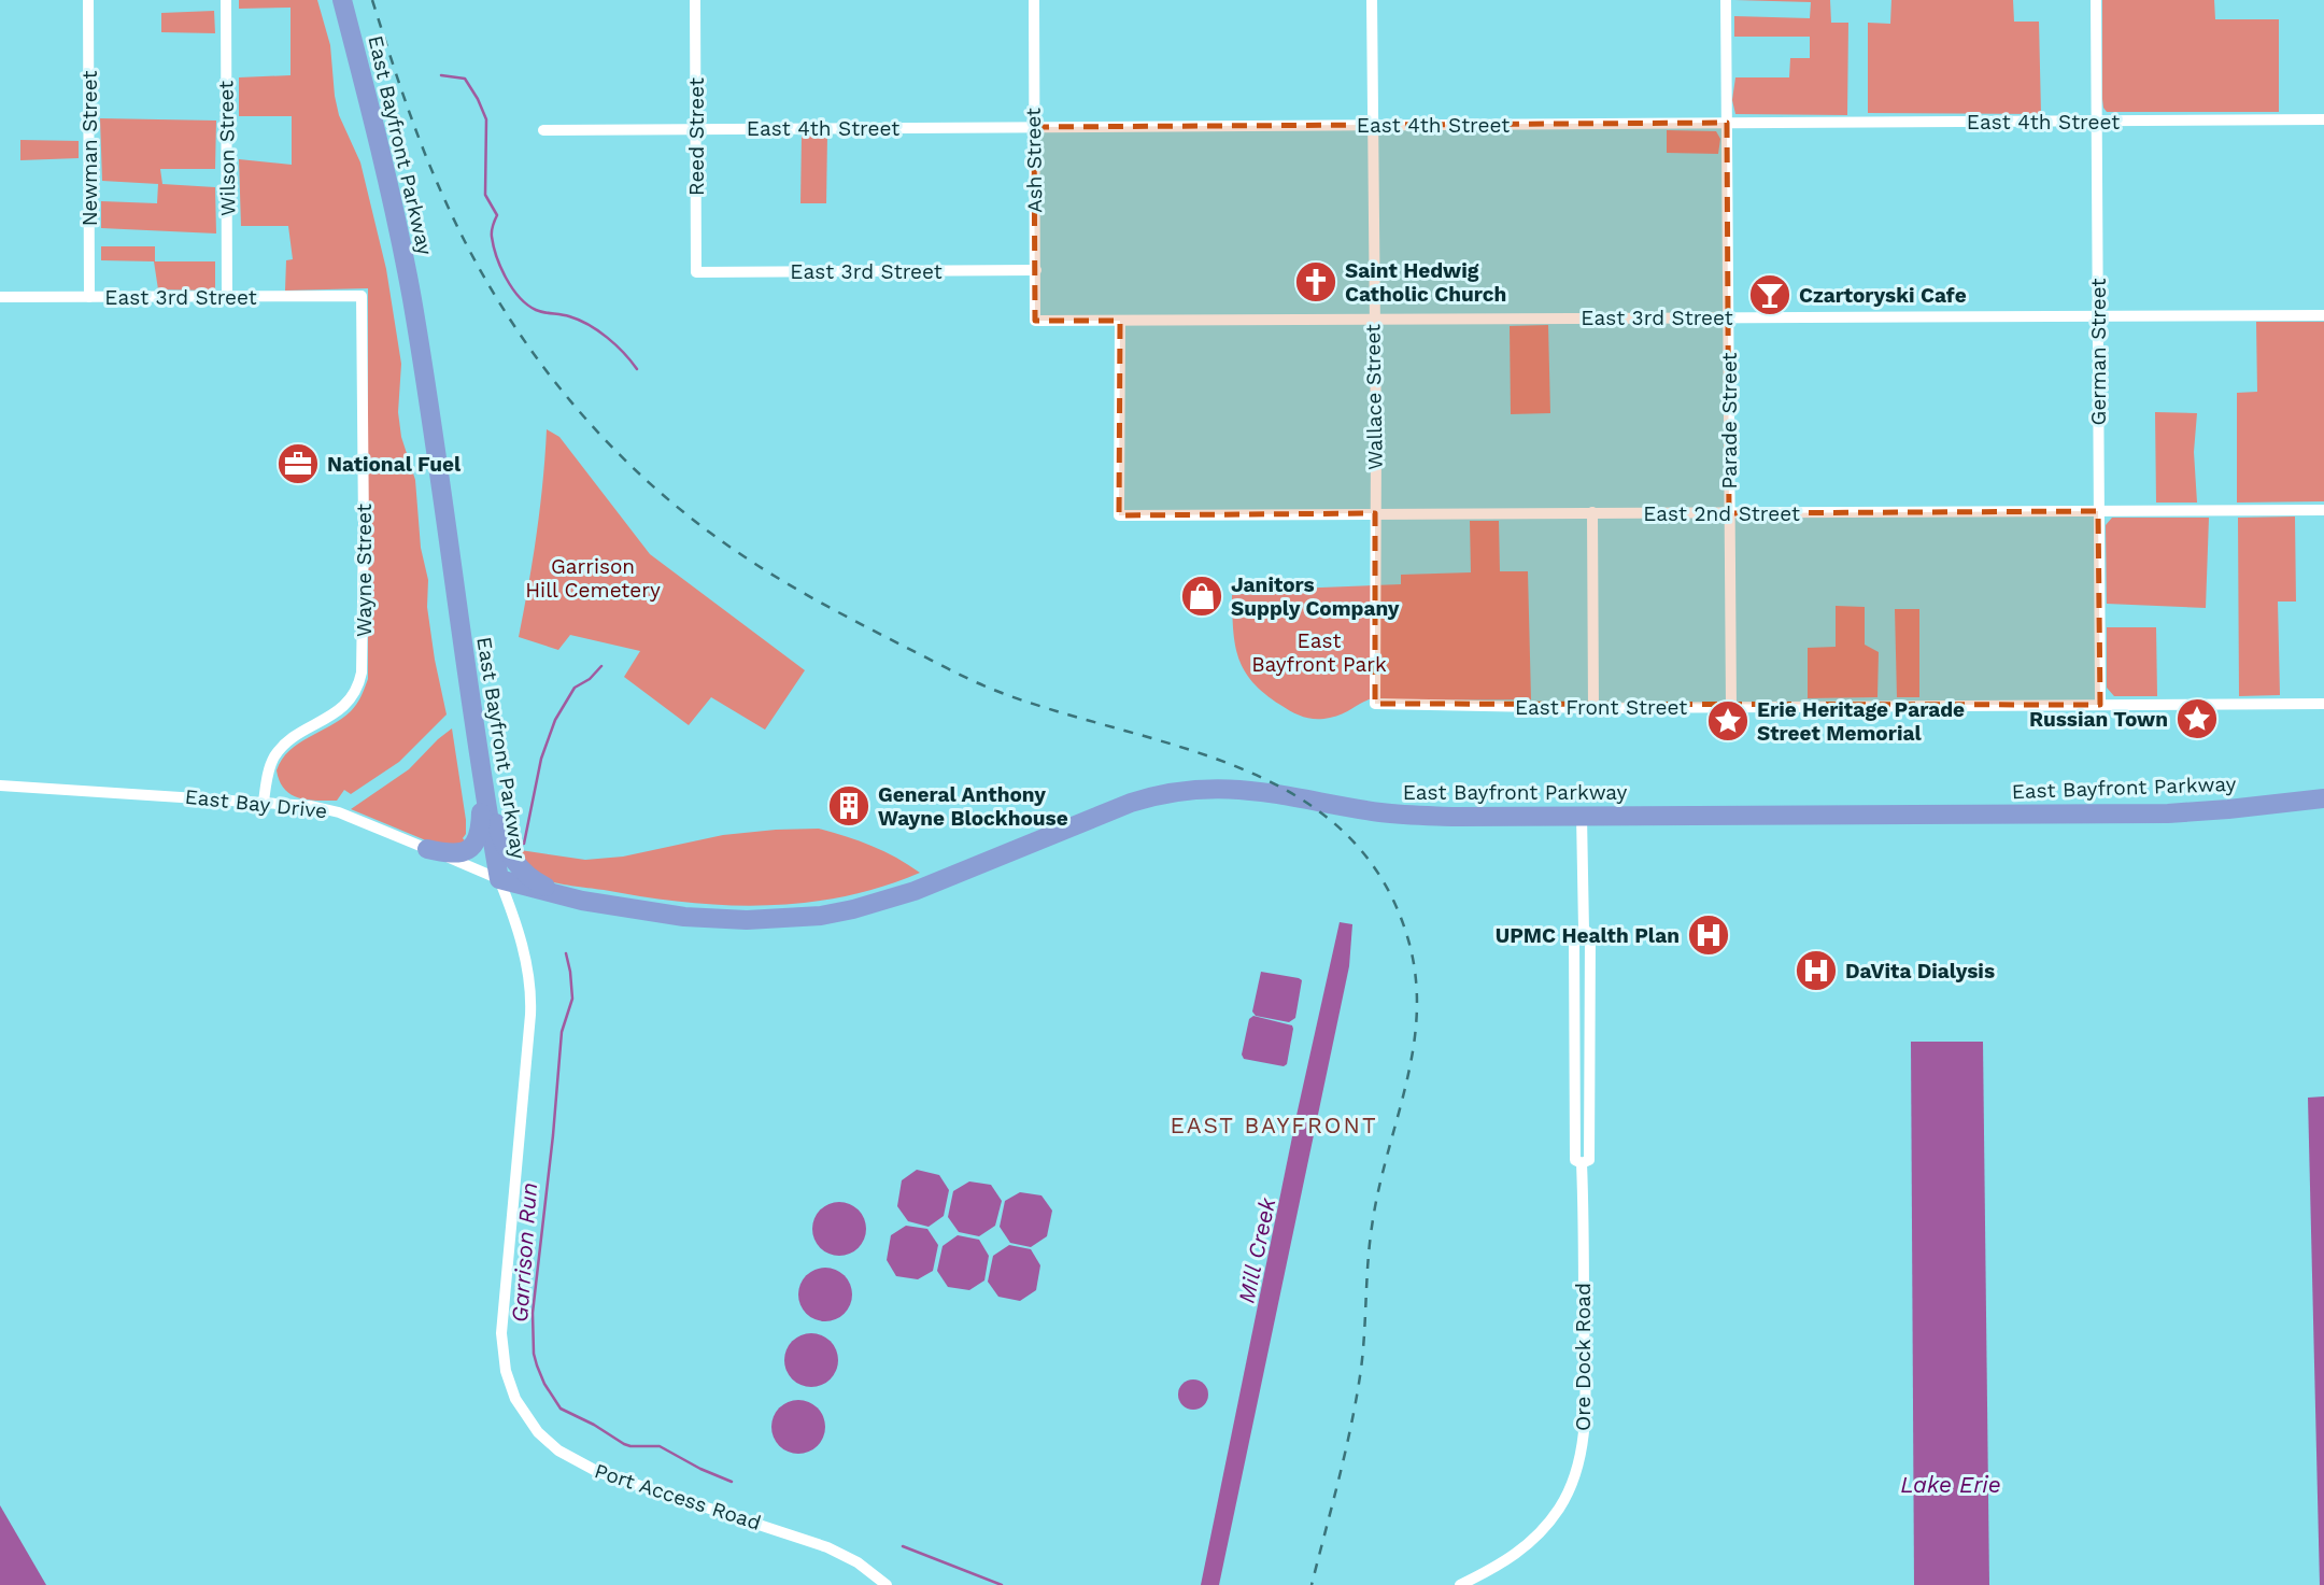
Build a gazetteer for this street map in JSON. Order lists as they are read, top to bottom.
{
  "streets": {
    "highway": ["East Bayfront Parkway"],
    "street": [
      "East 4th Street",
      "Reed Street",
      "Newman Street",
      "Wilson Street",
      "Ash Street",
      "East 3rd Street",
      "German Street",
      "Wallace Street",
      "Parade Street",
      "East 2nd Street",
      "Wayne Street",
      "East Front Street",
      "East Bay Drive",
      "Ore Dock Road",
      "Port Access Road"
    ]
  },
  "crossings": [
    ["East 4th Street", "Reed Street"],
    ["East 4th Street", "Ash Street"],
    ["East 4th Street", "German Street"],
    ["East 4th Street", "Wallace Street"],
    ["East 4th Street", "Parade Street"],
    ["Reed Street", "East 3rd Street"],
    ["East Bayfront Parkway", "East Bay Drive"],
    ["East Bayfront Parkway", "Ore Dock Road"],
    ["East Bayfront Parkway", "Port Access Road"],
    ["Newman Street", "East 3rd Street"],
    ["Wilson Street", "East 3rd Street"],
    ["Ash Street", "East 3rd Street"],
    ["East 3rd Street", "German Street"],
    ["East 3rd Street", "Wallace Street"],
    ["East 3rd Street", "Parade Street"],
    ["East 3rd Street", "East 2nd Street"],
    ["East 3rd Street", "Wayne Street"],
    ["German Street", "East 2nd Street"],
    ["German Street", "East Front Street"],
    ["Wallace Street", "East 2nd Street"],
    ["Wallace Street", "East Front Street"],
    ["Parade Street", "East 2nd Street"],
    ["Parade Street", "East Front Street"],
    ["Wayne Street", "East Bay Drive"],
    ["East Bay Drive", "Port Access Road"]
  ],
  "districts": ["EAST BAYFRONT"],
  "water": ["Mill Creek", "Garrison Run", "Lake Erie"],
  "parks": ["Garrison Hill Cemetery", "East Bayfront Park"],
  "places": {
    "church": ["Saint Hedwig Catholic Church"],
    "bar": ["Czartoryski Cafe"],
    "office": ["National Fuel"],
    "shop": ["Janitors Supply Company"],
    "place": ["Russian Town", "Erie Heritage Parade Street Memorial"],
    "building": ["General Anthony Wayne Blockhouse"],
    "hospital": ["UPMC Health Plan", "DaVita Dialysis"]
  }
}
